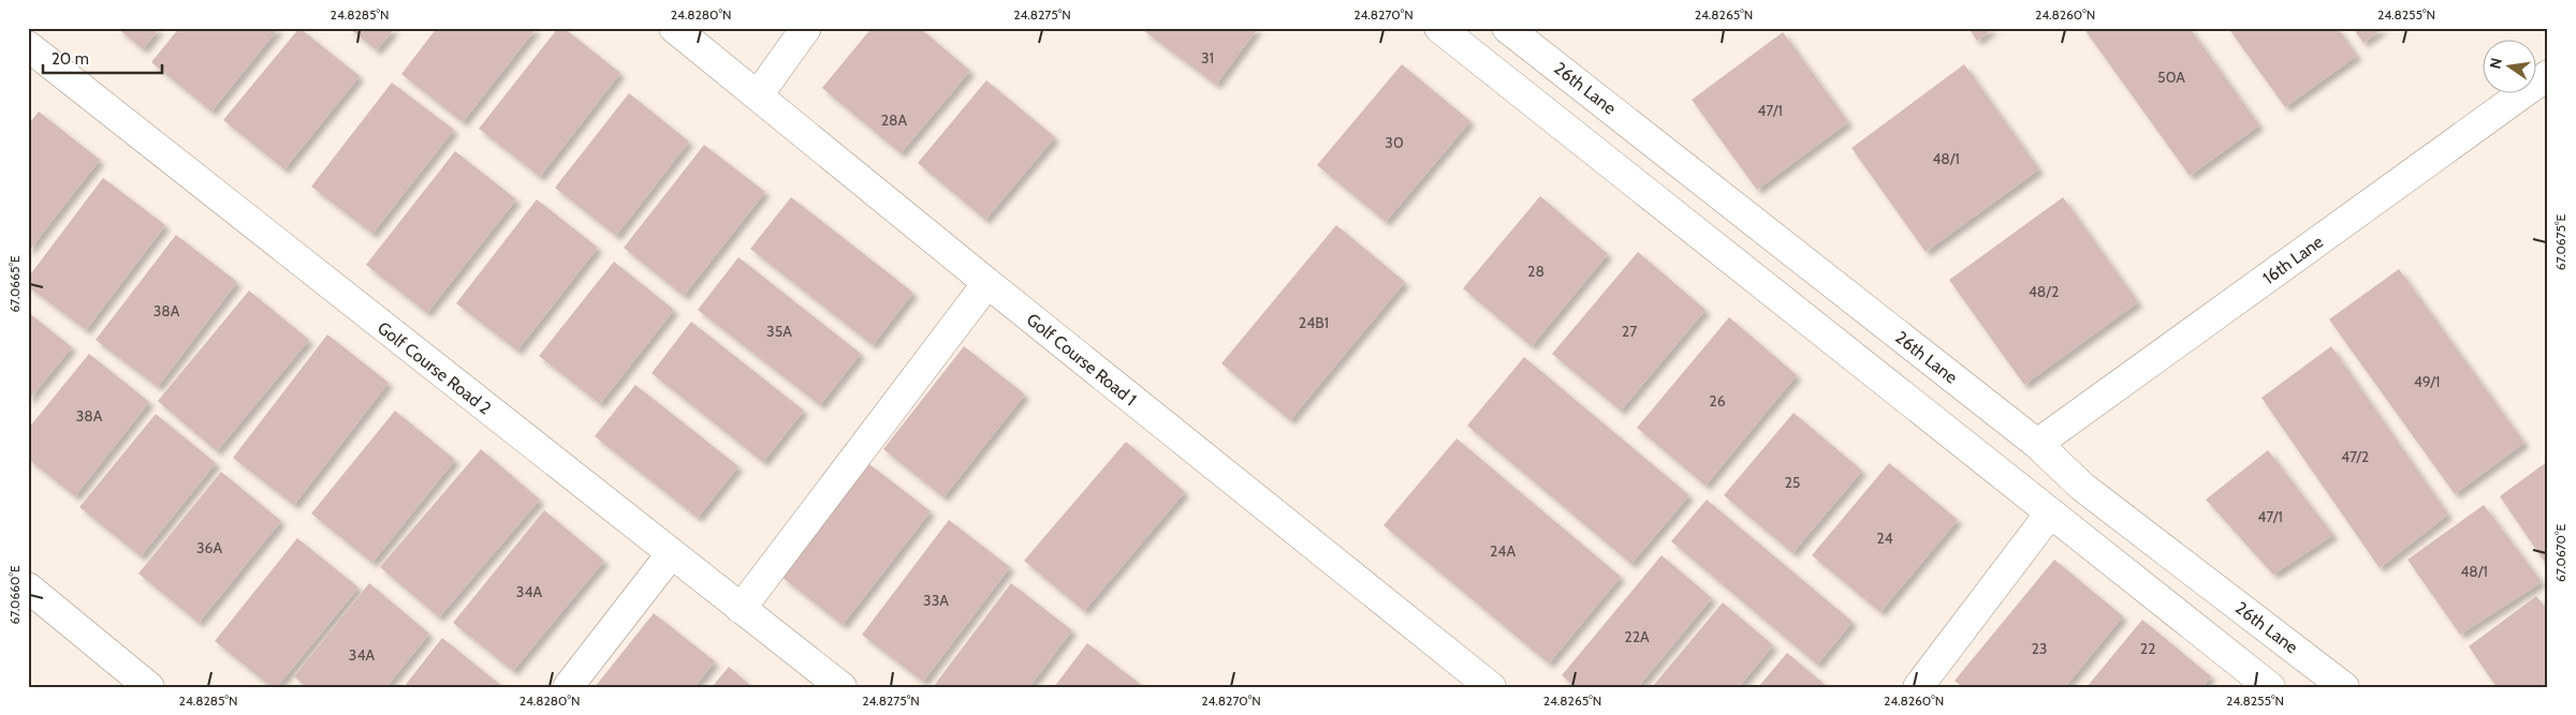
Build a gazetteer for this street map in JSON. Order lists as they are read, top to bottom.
{
  "streets": {
    "street": [
      "26th Lane",
      "16th Lane",
      "Golf Course Road 1",
      "Golf Course Road 2"
    ]
  },
  "crossings": [
    ["26th Lane", "16th Lane"]
  ],
  "house_numbers": [
    "31",
    "50A",
    "47/1",
    "28A",
    "30",
    "48/1",
    "28",
    "48/2",
    "38A",
    "24B1",
    "35A",
    "27",
    "49/1",
    "26",
    "38A",
    "47/2",
    "25",
    "47/1",
    "24",
    "36A",
    "24A",
    "48/1",
    "34A",
    "33A",
    "22A",
    "23",
    "22",
    "34A"
  ],
  "scale_bar": "20 m",
  "north": "left",
  "coordinates": [
    "24.8285°N",
    "24.8280°N",
    "24.8275°N",
    "24.8270°N",
    "24.8265°N",
    "24.8260°N",
    "24.8255°N",
    "67.0675°E",
    "67.0665°E",
    "67.0670°E",
    "67.0660°E"
  ]
}
